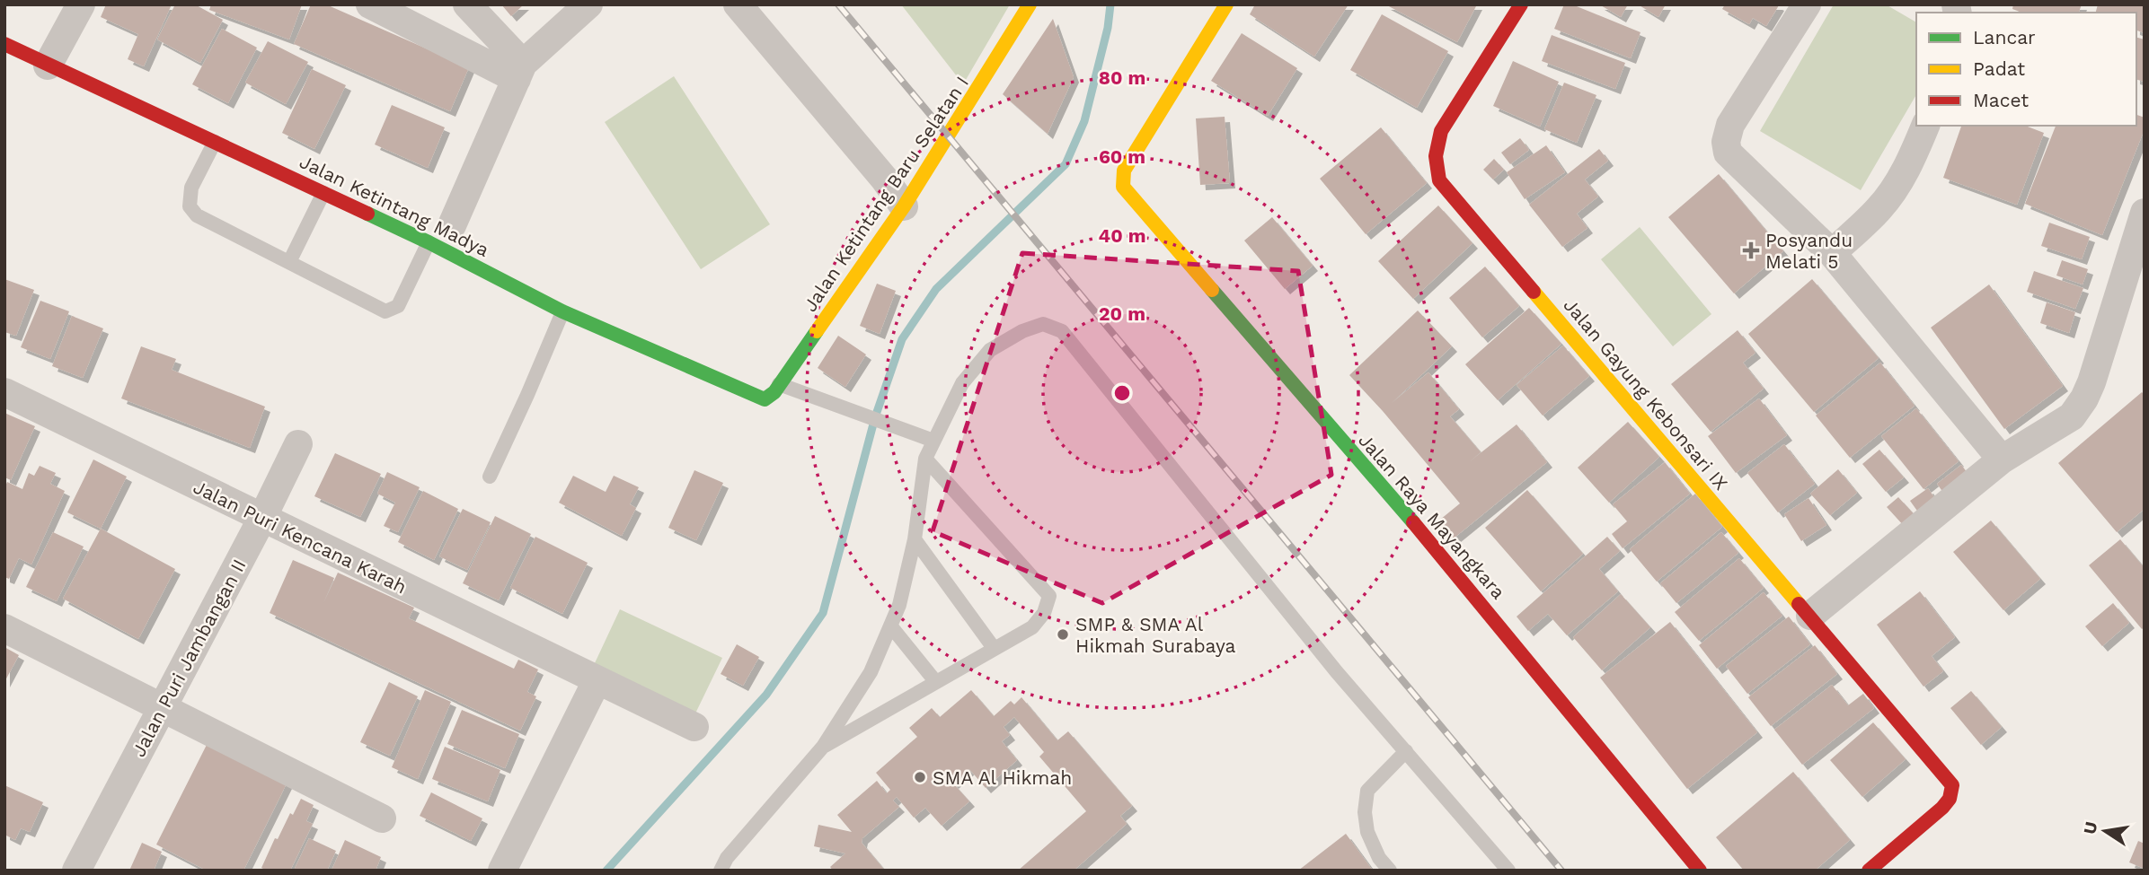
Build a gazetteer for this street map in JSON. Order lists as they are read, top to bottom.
{
  "streets": {
    "street": [
      "Jalan Ketintang Baru Selatan I",
      "Jalan Ketintang Madya",
      "Jalan Gayung Kebonsari IX",
      "Jalan Raya Mayangkara",
      "Jalan Puri Kencana Karah",
      "Jalan Puri Jambangan II"
    ]
  },
  "crossings": [
    ["Jalan Ketintang Baru Selatan I", "Jalan Ketintang Madya"],
    ["Jalan Puri Kencana Karah", "Jalan Puri Jambangan II"]
  ],
  "places": {
    "health": ["Posyandu Melati 5"],
    "other": ["SMP & SMA Al Hikmah Surabaya", "SMA Al Hikmah"]
  },
  "legend": ["Lancar", "Padat", "Macet"],
  "north": "left",
  "rings": [
    "80 m",
    "60 m",
    "40 m",
    "20 m"
  ]
}
